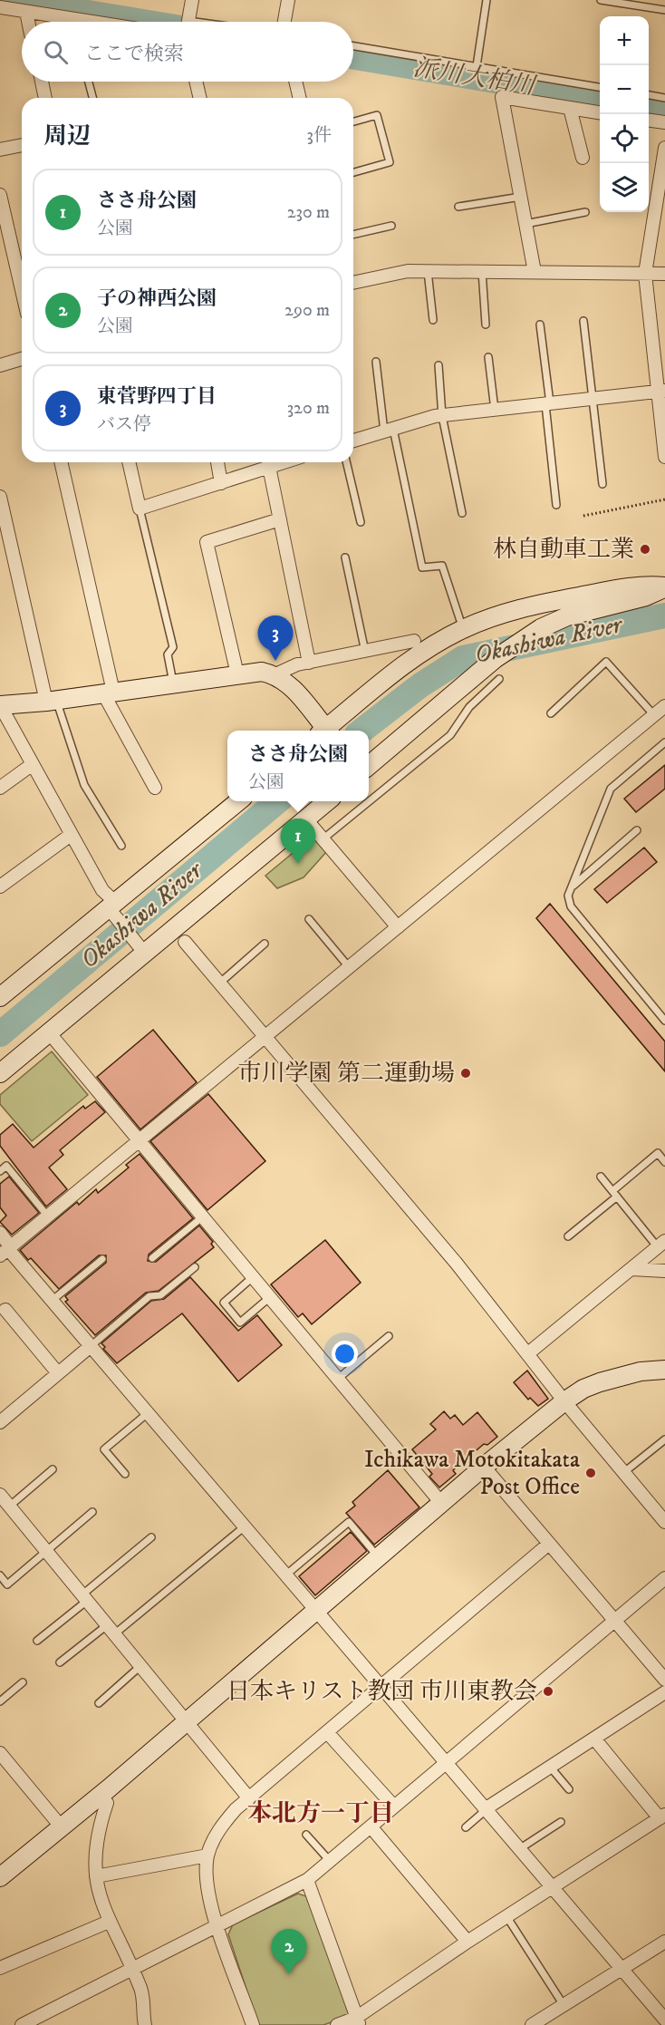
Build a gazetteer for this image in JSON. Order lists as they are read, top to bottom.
{
  "districts": ["本北方一丁目"],
  "water": ["派川大柏川", "Okashiwa River"],
  "places": [
    "林自動車工業",
    "市川学園 第二運動場",
    "Ichikawa Motokitakata Post Office",
    "日本キリスト教団 市川東教会"
  ],
  "page": {
    "map_buttons": ["+", "−"],
    "search": "ここで検索",
    "heading": ["周辺", "3件"],
    "list": [
      {
        "mark": "1",
        "name": "ささ舟公園",
        "note": "公園",
        "value": "230 m"
      },
      {
        "mark": "2",
        "name": "子の神西公園",
        "note": "公園",
        "value": "290 m"
      },
      {
        "mark": "3",
        "name": "東菅野四丁目",
        "note": "バス停",
        "value": "320 m"
      }
    ],
    "pins": ["3", "1", "2"],
    "popup": ["ささ舟公園", "公園"]
  }
}
